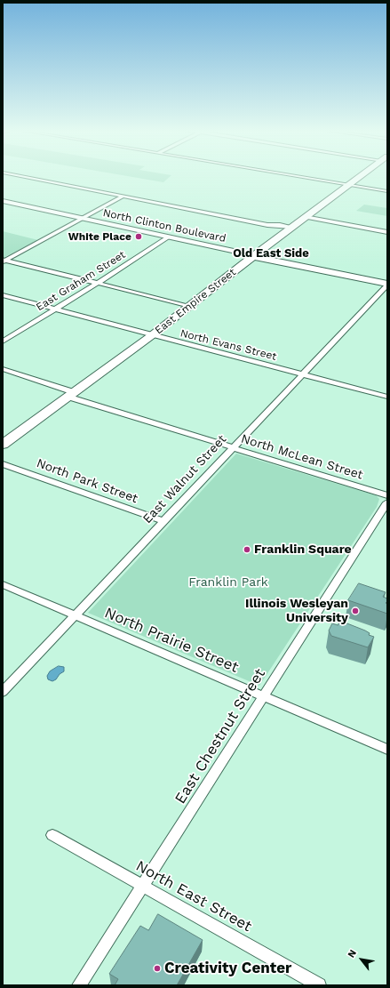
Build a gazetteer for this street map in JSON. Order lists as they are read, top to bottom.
{
  "streets": {
    "main road": ["East Empire Street"],
    "street": [
      "North Clinton Boulevard",
      "East Graham Street",
      "North Evans Street",
      "North McLean Street",
      "East Walnut Street",
      "North Park Street",
      "North Prairie Street",
      "East Chestnut Street",
      "North East Street"
    ]
  },
  "crossings": [
    ["North Clinton Boulevard", "East Graham Street"],
    ["North Clinton Boulevard", "East Empire Street"],
    ["East Graham Street", "North Evans Street"],
    ["East Empire Street", "North Evans Street"],
    ["East Empire Street", "North McLean Street"],
    ["North Evans Street", "East Walnut Street"],
    ["North McLean Street", "East Walnut Street"],
    ["East Walnut Street", "North Park Street"],
    ["East Walnut Street", "North Prairie Street"],
    ["North Prairie Street", "East Chestnut Street"],
    ["East Chestnut Street", "North East Street"]
  ],
  "districts": ["Old East Side"],
  "parks": ["Franklin Park"],
  "places": [
    "White Place",
    "Franklin Square",
    "Illinois Wesleyan University",
    "Creativity Center"
  ],
  "north": "top left"
}
